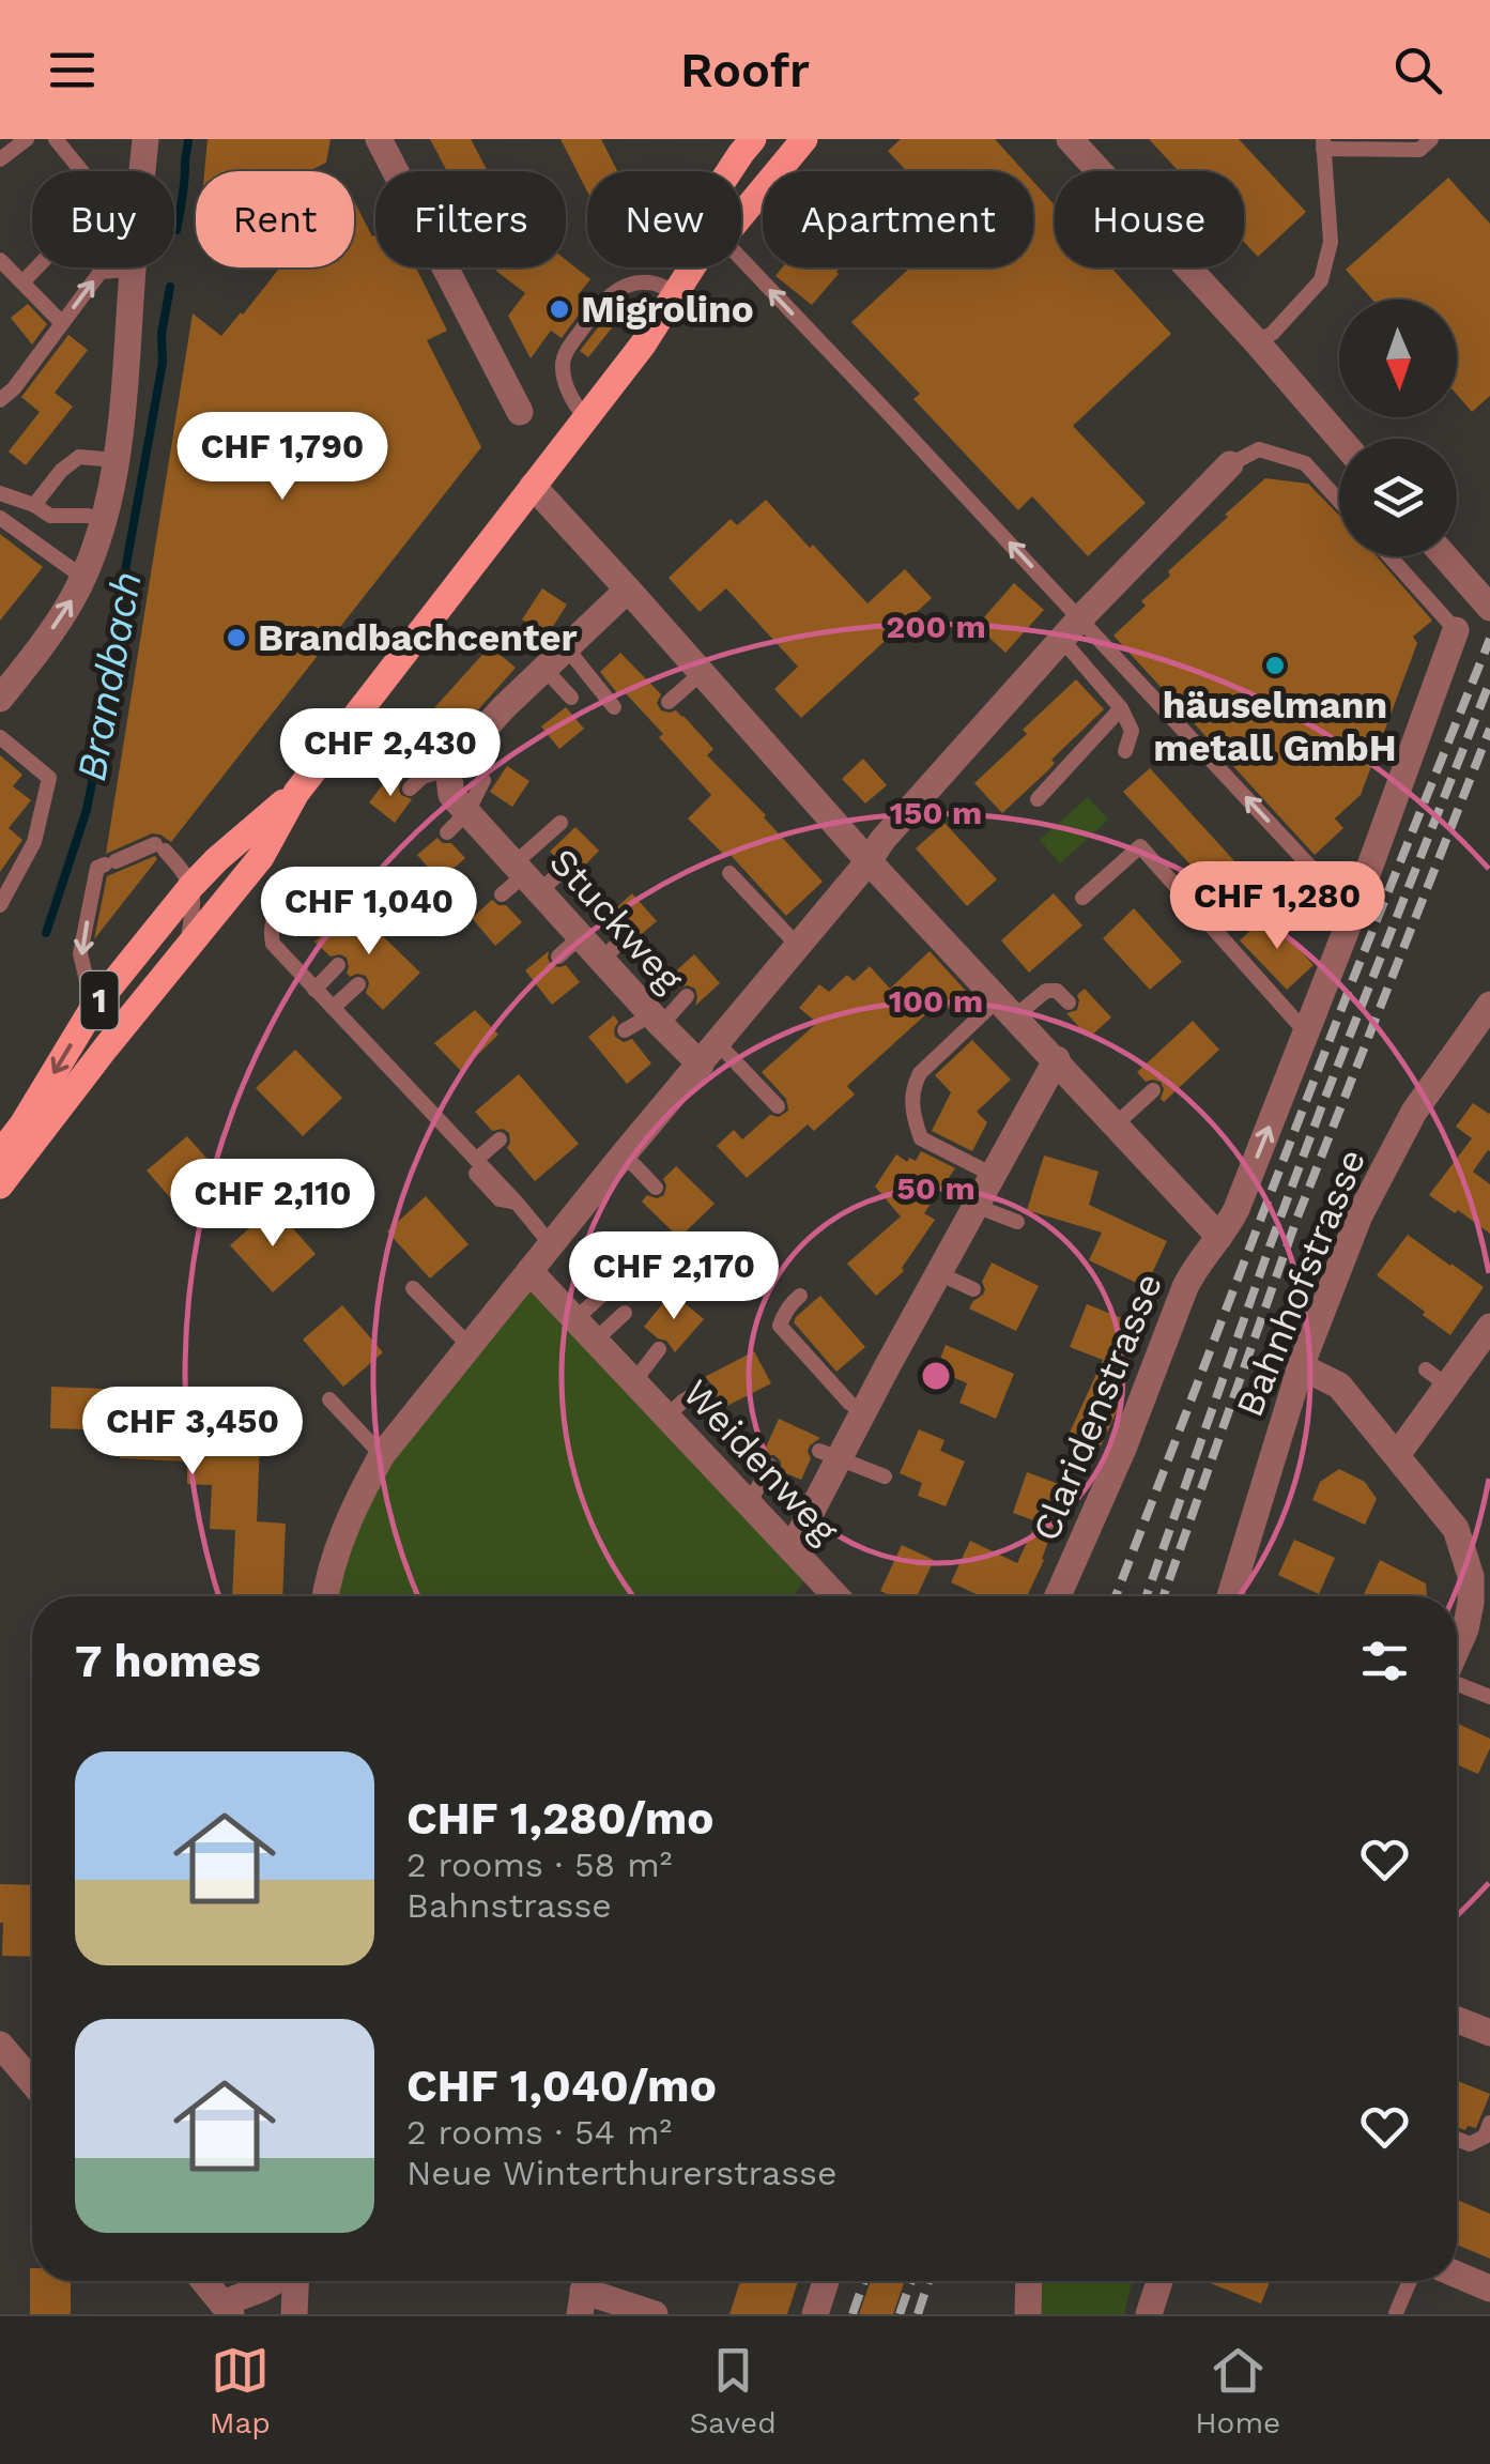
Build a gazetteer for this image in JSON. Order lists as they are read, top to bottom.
{
  "streets": {
    "main road": ["1"],
    "street": [
      "Stuckweg",
      "Bahnhofstrasse",
      "Claridenstrasse",
      "Weidenweg"
    ]
  },
  "water": ["Brandbach"],
  "places": ["Migrolino", "Brandbachcenter", "häuselmann metall GmbH"],
  "north": "bottom",
  "page": {
    "header": "Roofr",
    "chip": [
      "Buy",
      "Rent",
      "Filters",
      "New",
      "Apartment",
      "House"
    ],
    "price": [
      "CHF 1,790",
      "CHF 2,430",
      "CHF 1,280",
      "CHF 1,040",
      "CHF 2,110",
      "CHF 2,170",
      "CHF 3,450"
    ],
    "heading": "7 homes",
    "list": [
      {
        "name": "CHF 1,280/mo",
        "note": "2 rooms · 58 m² · Bahnstrasse"
      },
      {
        "name": "CHF 1,040/mo",
        "note": "2 rooms · 54 m² · Neue Winterthurerstrasse"
      }
    ],
    "tabs": ["Map", "Saved", "Home"]
  },
  "rings": [
    "200 m",
    "150 m",
    "100 m",
    "50 m"
  ]
}
